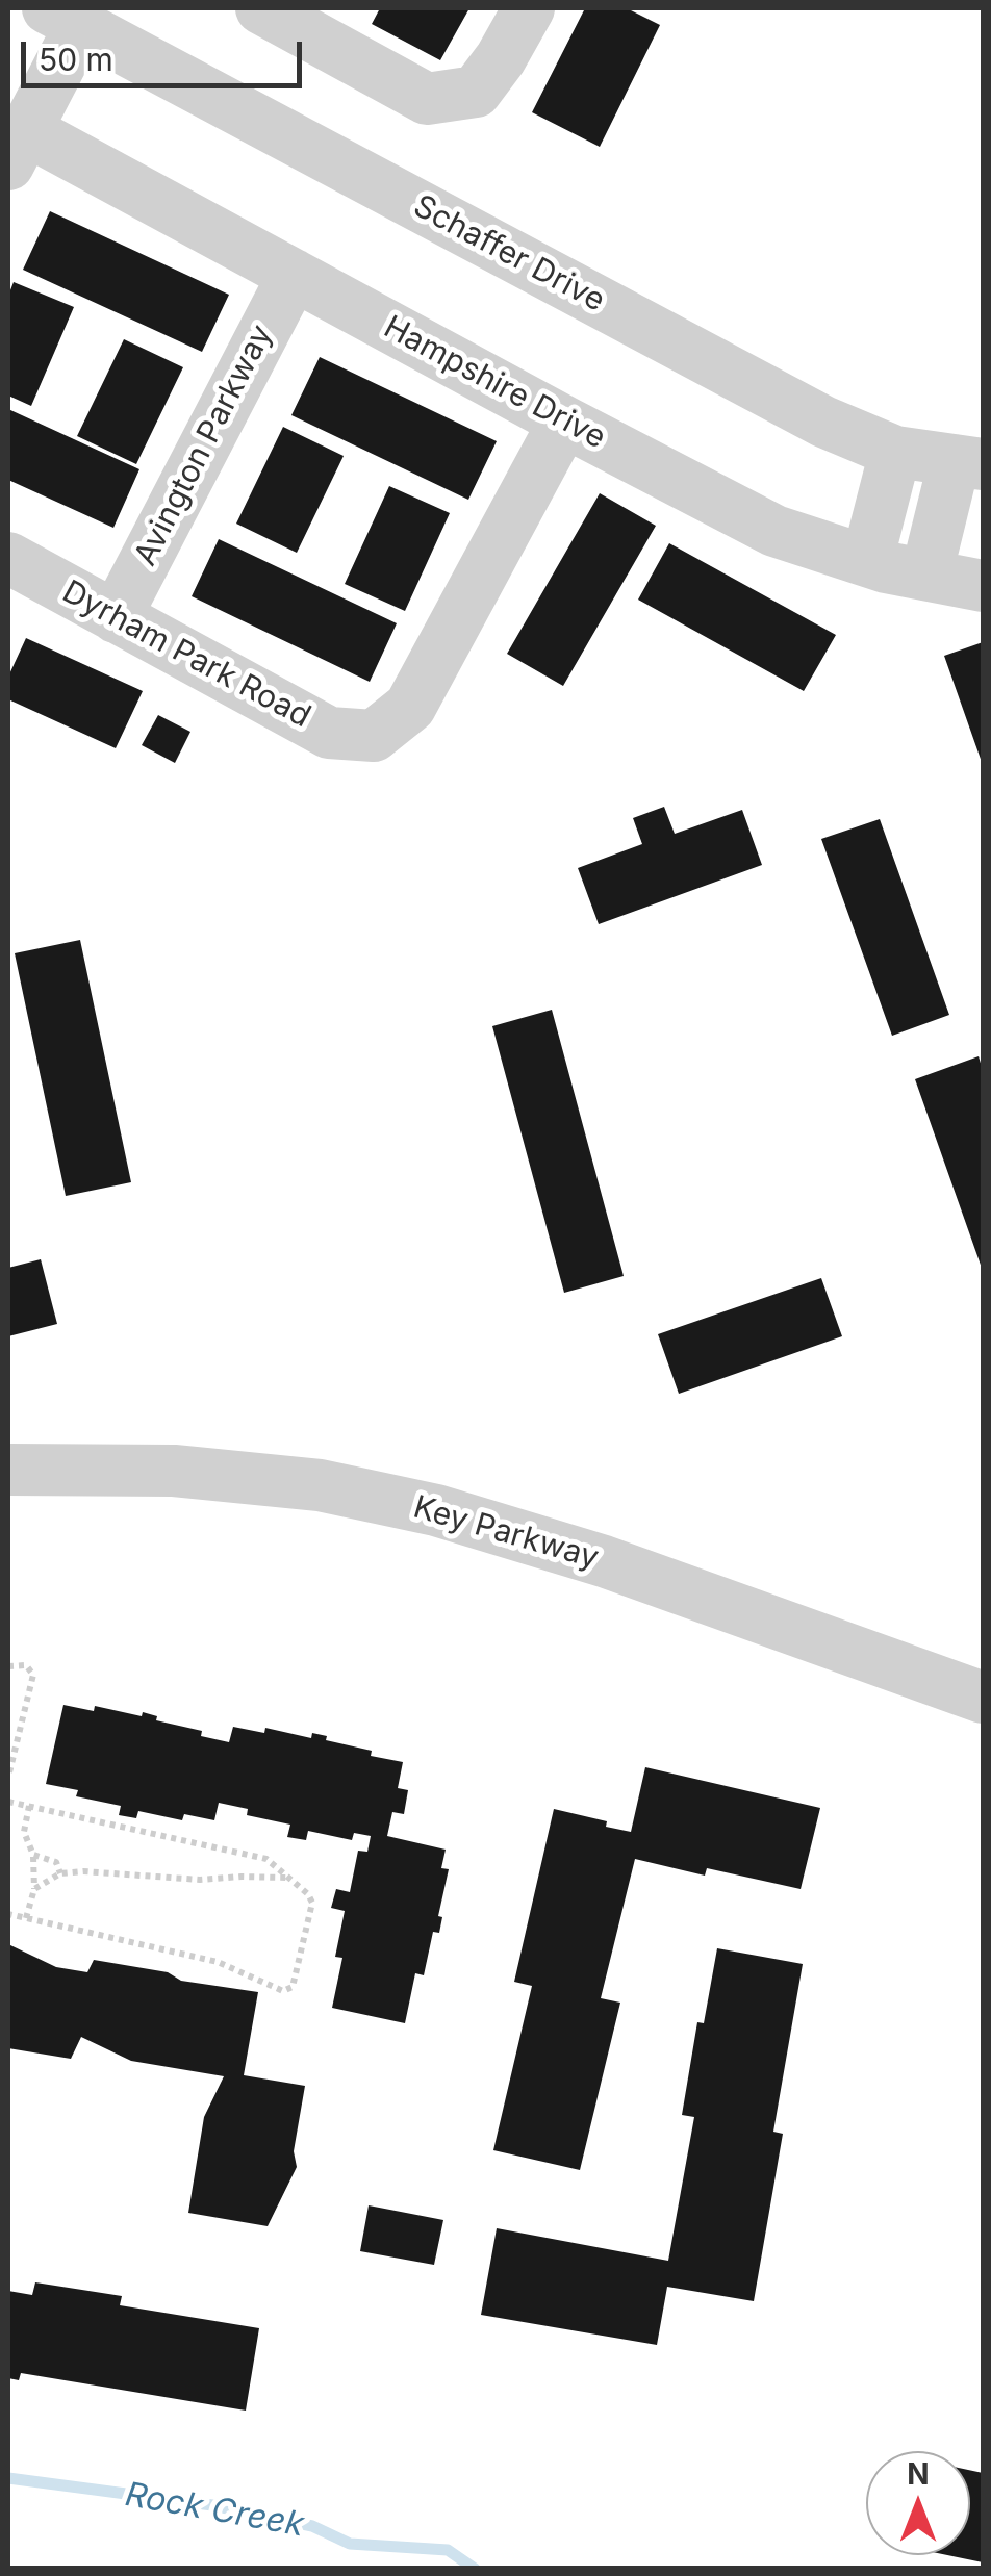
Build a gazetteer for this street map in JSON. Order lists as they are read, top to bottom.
{
  "streets": {
    "street": [
      "Schaffer Drive",
      "Hampshire Drive",
      "Avington Parkway",
      "Dyrham Park Road",
      "Key Parkway"
    ]
  },
  "crossings": [
    ["Hampshire Drive", "Avington Parkway"],
    ["Hampshire Drive", "Dyrham Park Road"],
    ["Avington Parkway", "Dyrham Park Road"]
  ],
  "water": ["Rock Creek"],
  "scale_bar": "50 m",
  "north": "top"
}
